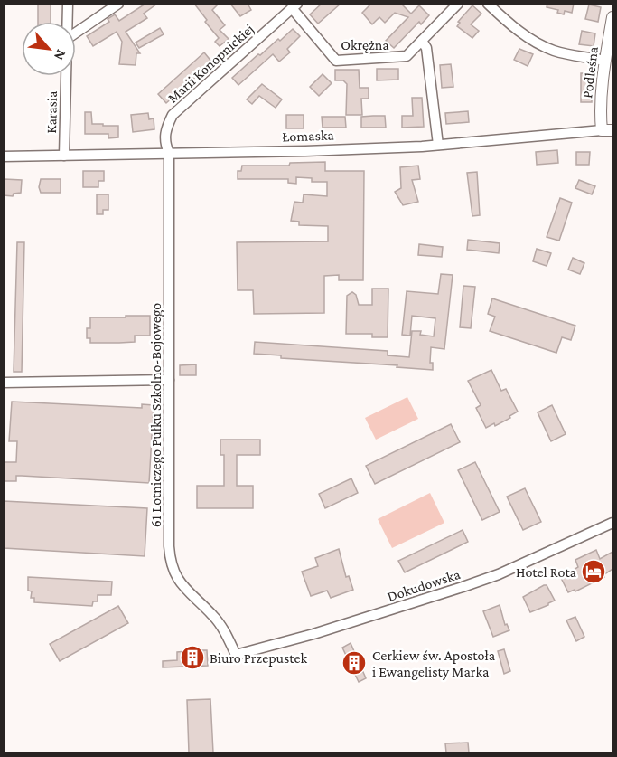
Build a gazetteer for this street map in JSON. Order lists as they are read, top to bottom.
{
  "streets": {
    "street": [
      "Okrężna",
      "Marii Konopnickiej",
      "Podleśna",
      "Karasia",
      "Łomaska",
      "61 Lotniczego Pułku Szkolno-Bojowego",
      "Dokudowska"
    ]
  },
  "crossings": [
    ["Okrężna", "Marii Konopnickiej"],
    ["Marii Konopnickiej", "Łomaska"],
    ["Marii Konopnickiej", "61 Lotniczego Pułku Szkolno-Bojowego"],
    ["Podleśna", "Łomaska"],
    ["Karasia", "Łomaska"],
    ["Łomaska", "61 Lotniczego Pułku Szkolno-Bojowego"],
    ["61 Lotniczego Pułku Szkolno-Bojowego", "Dokudowska"]
  ],
  "places": {
    "hotel": ["Hotel Rota"],
    "building": ["Biuro Przepustek", "Cerkiew św. Apostoła i Ewangelisty Marka"]
  },
  "north": "bottom right"
}
